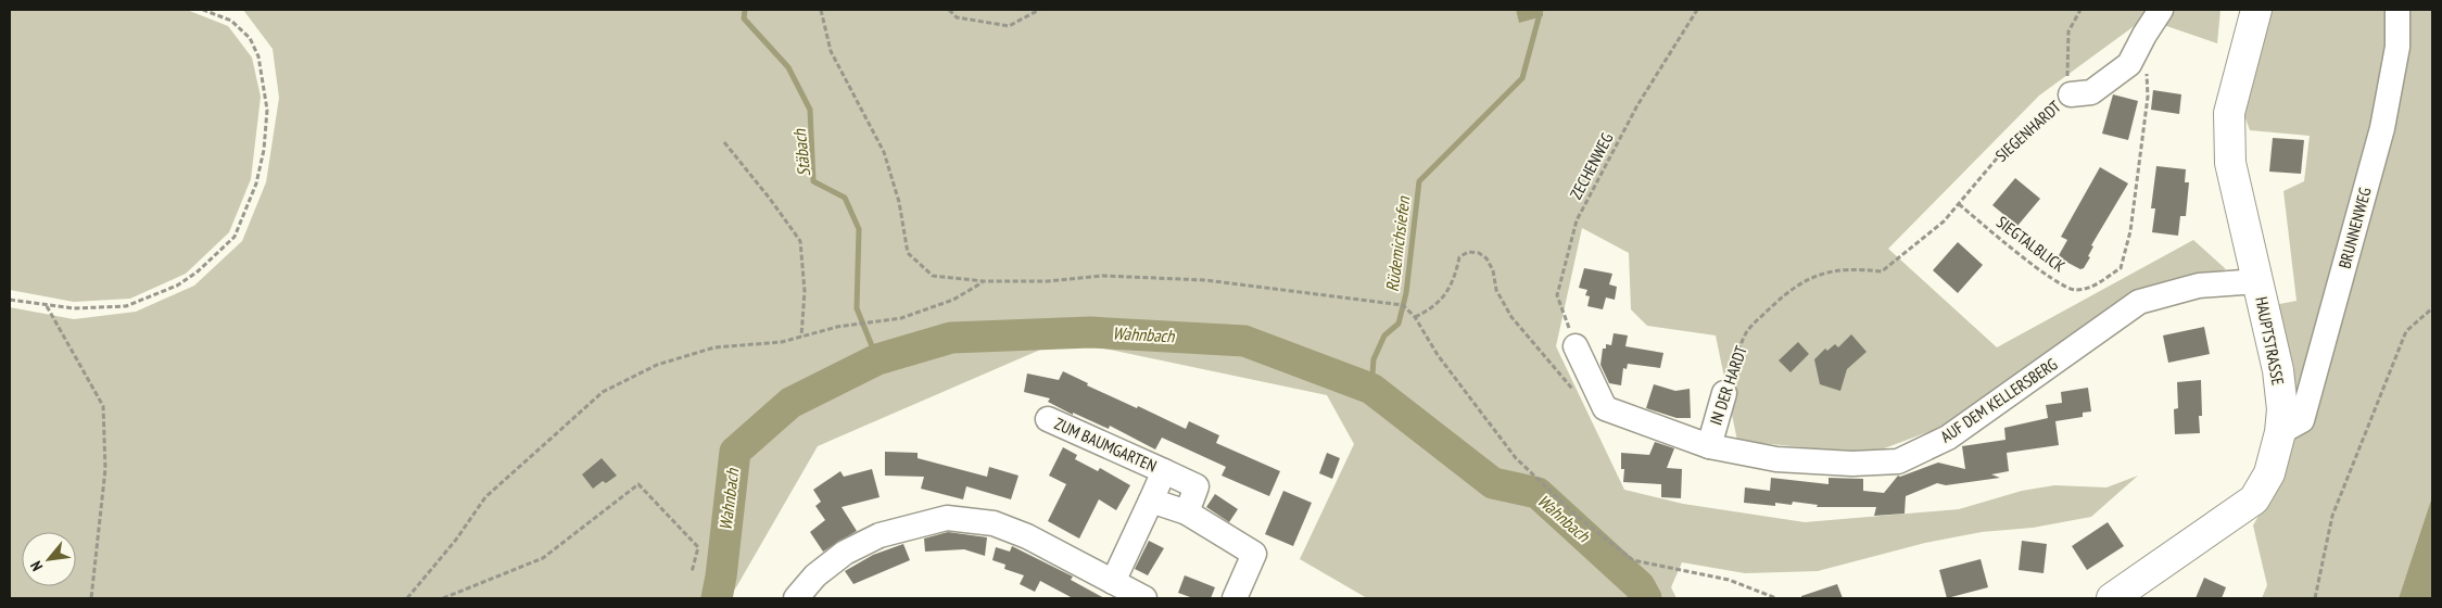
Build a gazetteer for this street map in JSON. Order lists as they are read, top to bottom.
{
  "streets": {
    "main road": ["HAUPTSTRASSE"],
    "street": [
      "SIEGENHARDT",
      "BRUNNENWEG",
      "IN DER HARDT",
      "AUF DEM KELLERSBERG",
      "ZUM BAUMGARTEN"
    ],
    "path": ["ZECHENWEG", "SIEGTALBLICK"]
  },
  "crossings": [
    ["SIEGENHARDT", "SIEGTALBLICK"],
    ["SIEGENHARDT", "IN DER HARDT"],
    ["ZECHENWEG", "AUF DEM KELLERSBERG"],
    ["BRUNNENWEG", "HAUPTSTRASSE"],
    ["HAUPTSTRASSE", "AUF DEM KELLERSBERG"],
    ["IN DER HARDT", "AUF DEM KELLERSBERG"]
  ],
  "water": ["Stäbach", "Rüdemichsiefen", "Wahnbach"],
  "north": "bottom left"
}
